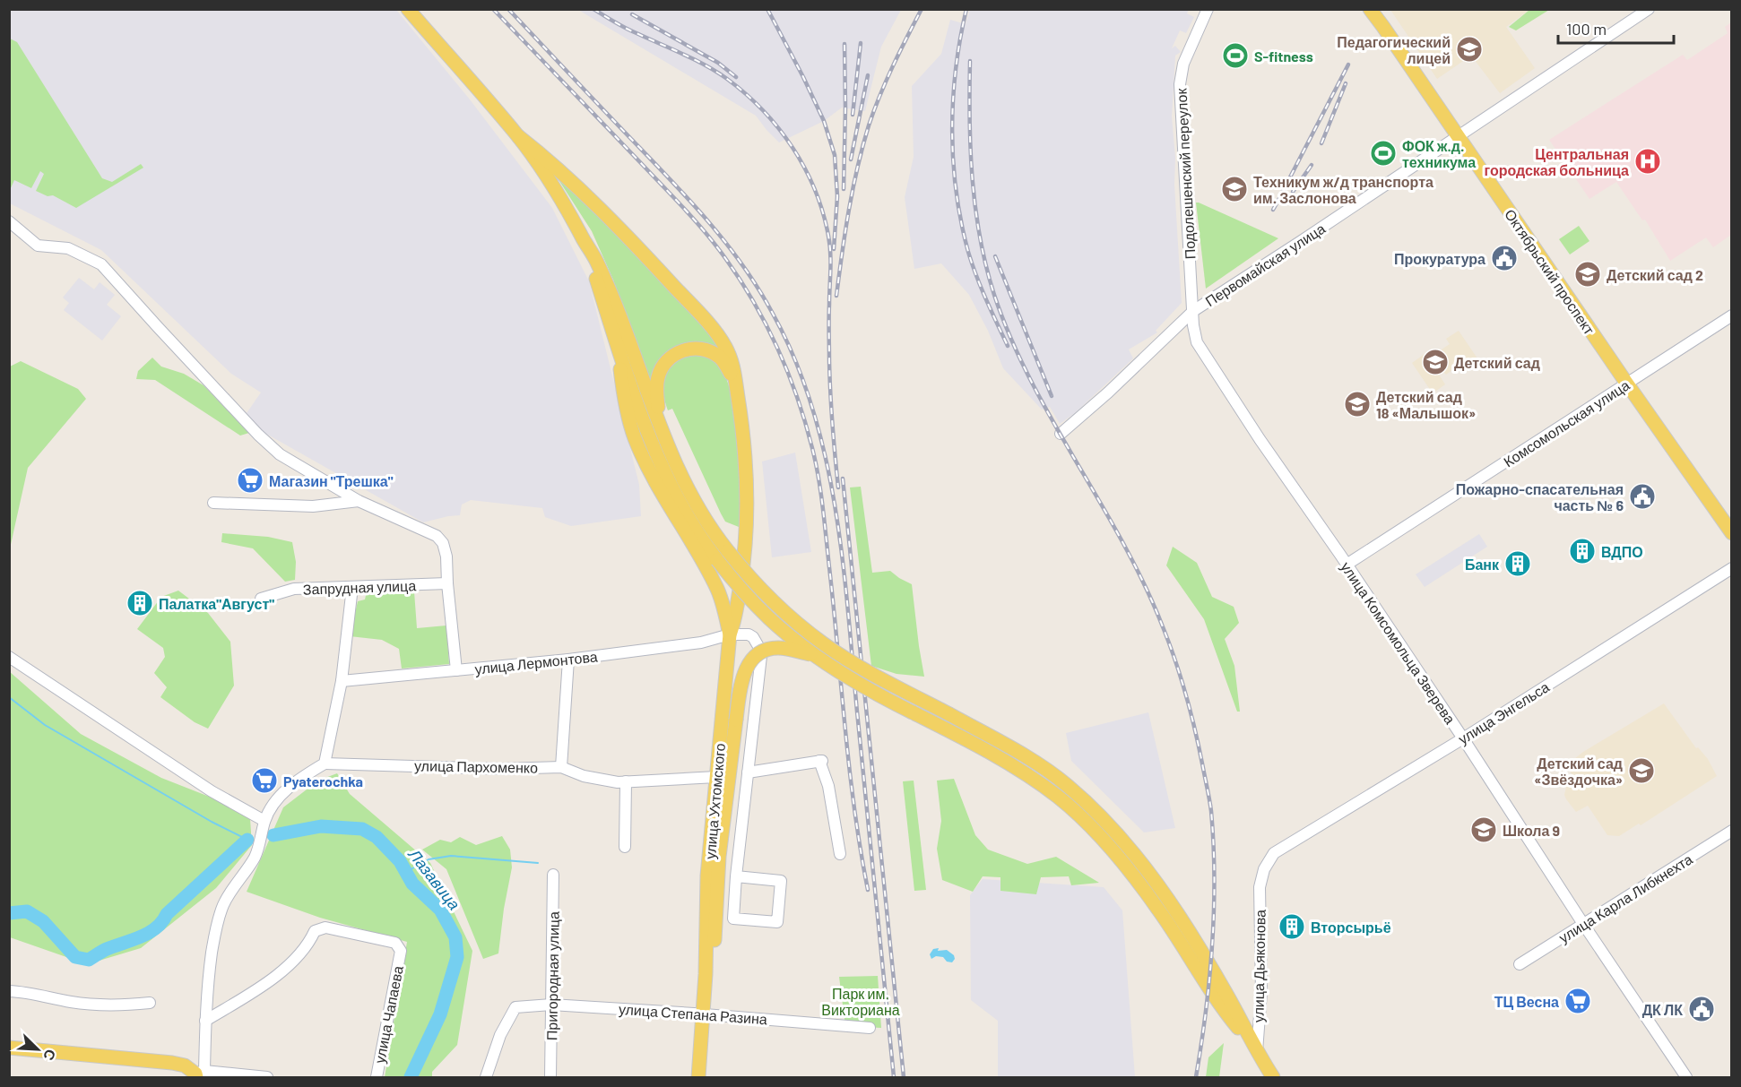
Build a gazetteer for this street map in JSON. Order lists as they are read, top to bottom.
{
  "streets": {
    "main road": ["Октябрьский проспект", "улица Ухтомского"],
    "street": [
      "Подолешенский переулок",
      "Первомайская улица",
      "Комсомольская улица",
      "Запрудная улица",
      "улица Комсомольца Зверева",
      "улица Лермонтова",
      "улица Энгельса",
      "улица Пархоменко",
      "улица Карла Либкнехта",
      "улица Дьяконова",
      "Пригородная улица",
      "улица Степана Разина",
      "улица Чапаева"
    ]
  },
  "crossings": [
    ["Подолешенский переулок", "Первомайская улица"],
    ["Подолешенский переулок", "улица Комсомольца Зверева"],
    ["Первомайская улица", "Октябрьский проспект"],
    ["Первомайская улица", "улица Комсомольца Зверева"],
    ["Октябрьский проспект", "Комсомольская улица"],
    ["Комсомольская улица", "улица Комсомольца Зверева"],
    ["улица Комсомольца Зверева", "улица Энгельса"],
    ["улица Комсомольца Зверева", "улица Карла Либкнехта"],
    ["улица Лермонтова", "улица Ухтомского"],
    ["улица Энгельса", "улица Дьяконова"],
    ["улица Пархоменко", "улица Ухтомского"],
    ["улица Ухтомского", "улица Степана Разина"],
    ["Пригородная улица", "улица Степана Разина"]
  ],
  "water": ["Лазавица"],
  "parks": ["Парк им. Викториана"],
  "places": {
    "school or university": [
      "Педагогический лицей",
      "Техникум ж/д транспорта им. Заслонова",
      "Детский сад 2",
      "Детский сад",
      "Детский сад 18 «Малышок»",
      "Детский сад «Звёздочка»",
      "Школа 9"
    ],
    "sports": ["S-fitness", "ФОК ж.д. техникума"],
    "hospital": ["Центральная городская больница"],
    "public building": ["Прокуратура", "Пожарно-спасательная часть № 6", "ДК ЛК"],
    "supermarket": ["Магазин \"Трешка\"", "Pyaterochka", "ТЦ Весна"],
    "building": [
      "ВДПО",
      "Банк",
      "Палатка\"Август\"",
      "Вторсырьё"
    ]
  },
  "scale_bar": "100 m",
  "north": "bottom right"
}
